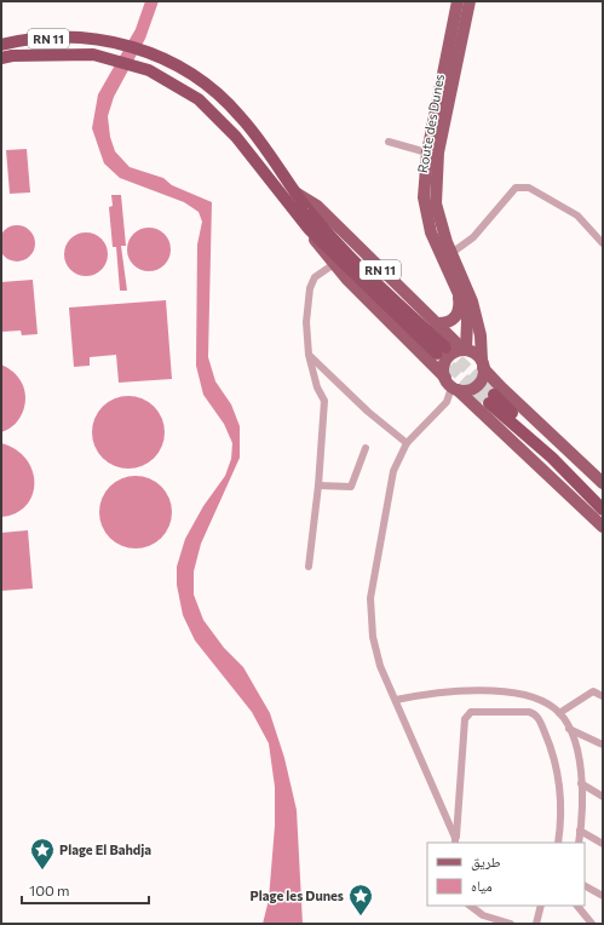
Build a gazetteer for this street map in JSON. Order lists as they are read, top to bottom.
{
  "streets": {
    "highway": ["RN 11"],
    "main road": ["Route des Dunes"]
  },
  "crossings": [
    ["RN 11", "Route des Dunes"]
  ],
  "places": {
    "place": ["Plage El Bahdja", "Plage les Dunes"]
  },
  "legend": ["طريق", "مياه"],
  "scale_bar": "100 m"
}
